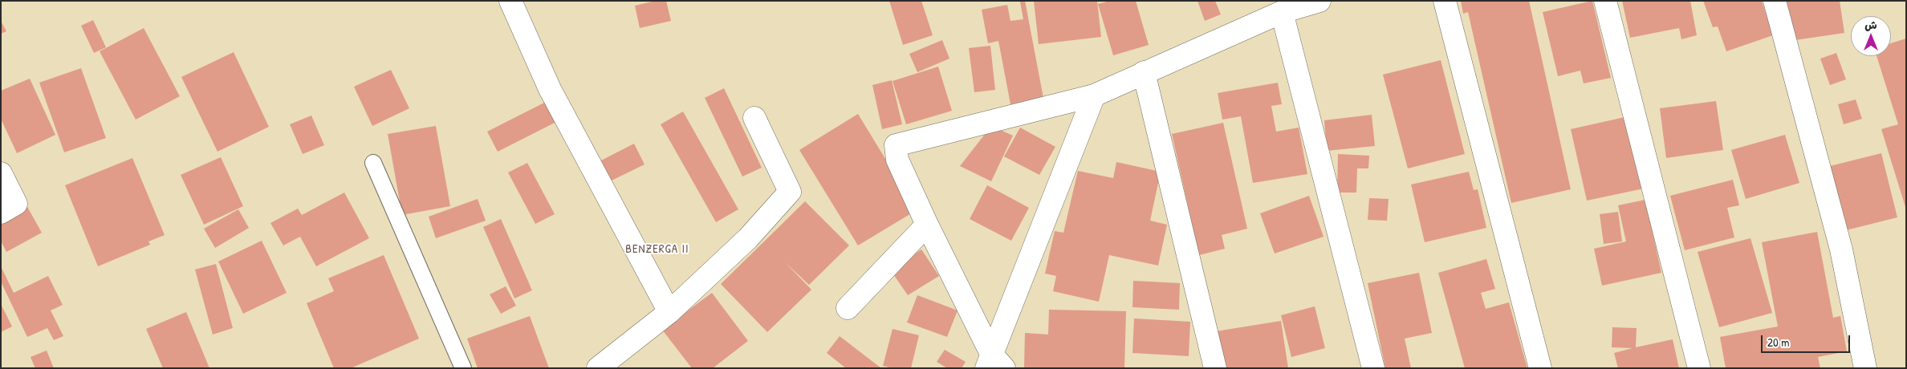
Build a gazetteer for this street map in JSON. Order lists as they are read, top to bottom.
{
  "districts": ["BENZERGA II"],
  "scale_bar": "20 m",
  "north": "top"
}
